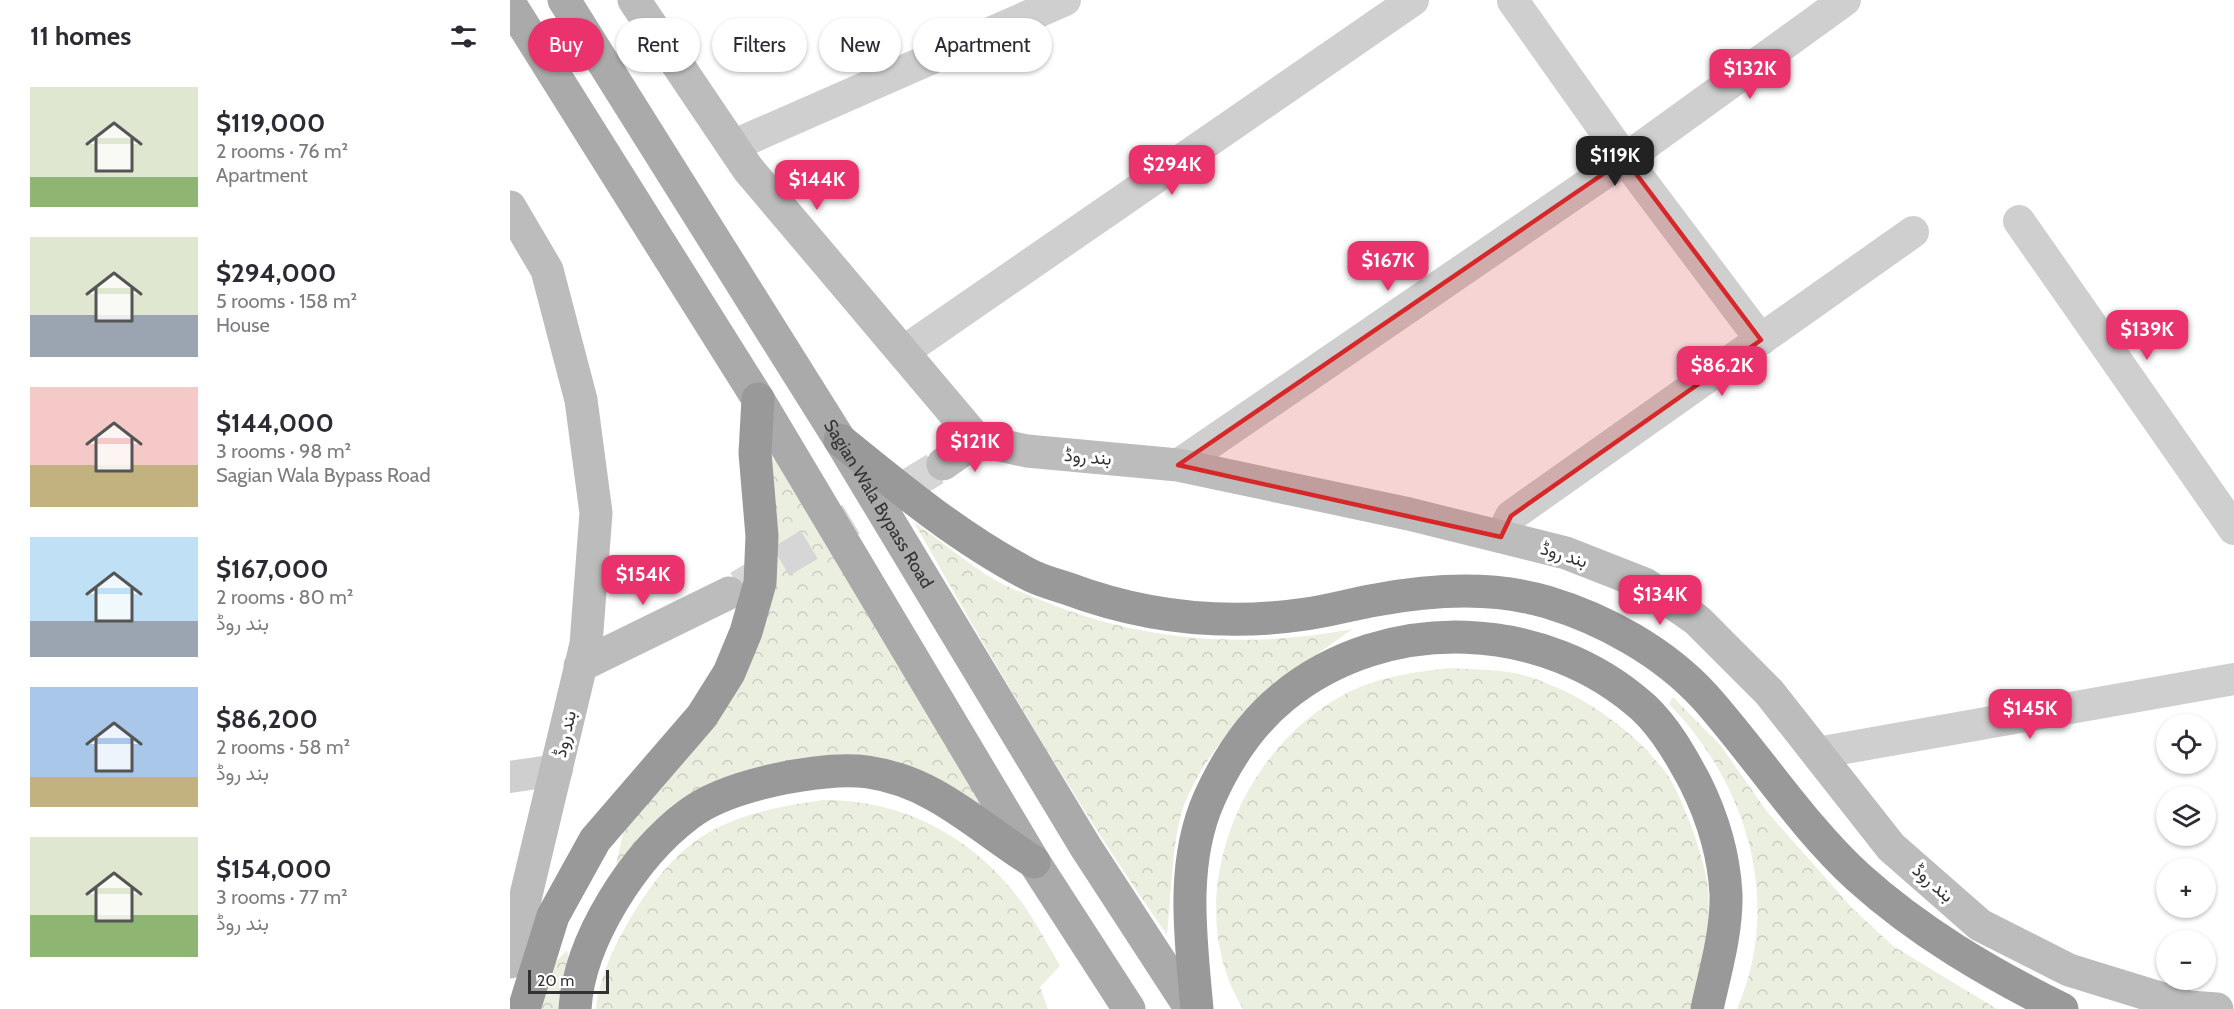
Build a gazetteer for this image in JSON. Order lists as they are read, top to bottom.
{
  "streets": {
    "main road": ["بند روڈ", "Sagian Wala Bypass Road"]
  },
  "scale_bar": "20 m",
  "page": {
    "heading": "11 homes",
    "chip": [
      "Buy",
      "Rent",
      "Filters",
      "New",
      "Apartment"
    ],
    "price": [
      "$132K",
      "$119K",
      "$294K",
      "$144K",
      "$167K",
      "$139K",
      "$86.2K",
      "$121K",
      "$154K",
      "$134K",
      "$145K"
    ],
    "list": [
      {
        "name": "$119,000",
        "note": "2 rooms · 76 m² · Apartment"
      },
      {
        "name": "$294,000",
        "note": "5 rooms · 158 m² · House"
      },
      {
        "name": "$144,000",
        "note": "3 rooms · 98 m² · Sagian Wala Bypass Road"
      },
      {
        "name": "$167,000",
        "note": "2 rooms · 80 m² · بند روڈ"
      },
      {
        "name": "$86,200",
        "note": "2 rooms · 58 m² · بند روڈ"
      },
      {
        "name": "$154,000",
        "note": "3 rooms · 77 m² · بند روڈ"
      }
    ],
    "map_buttons": ["+", "−"],
    "scale": "20 m"
  }
}
